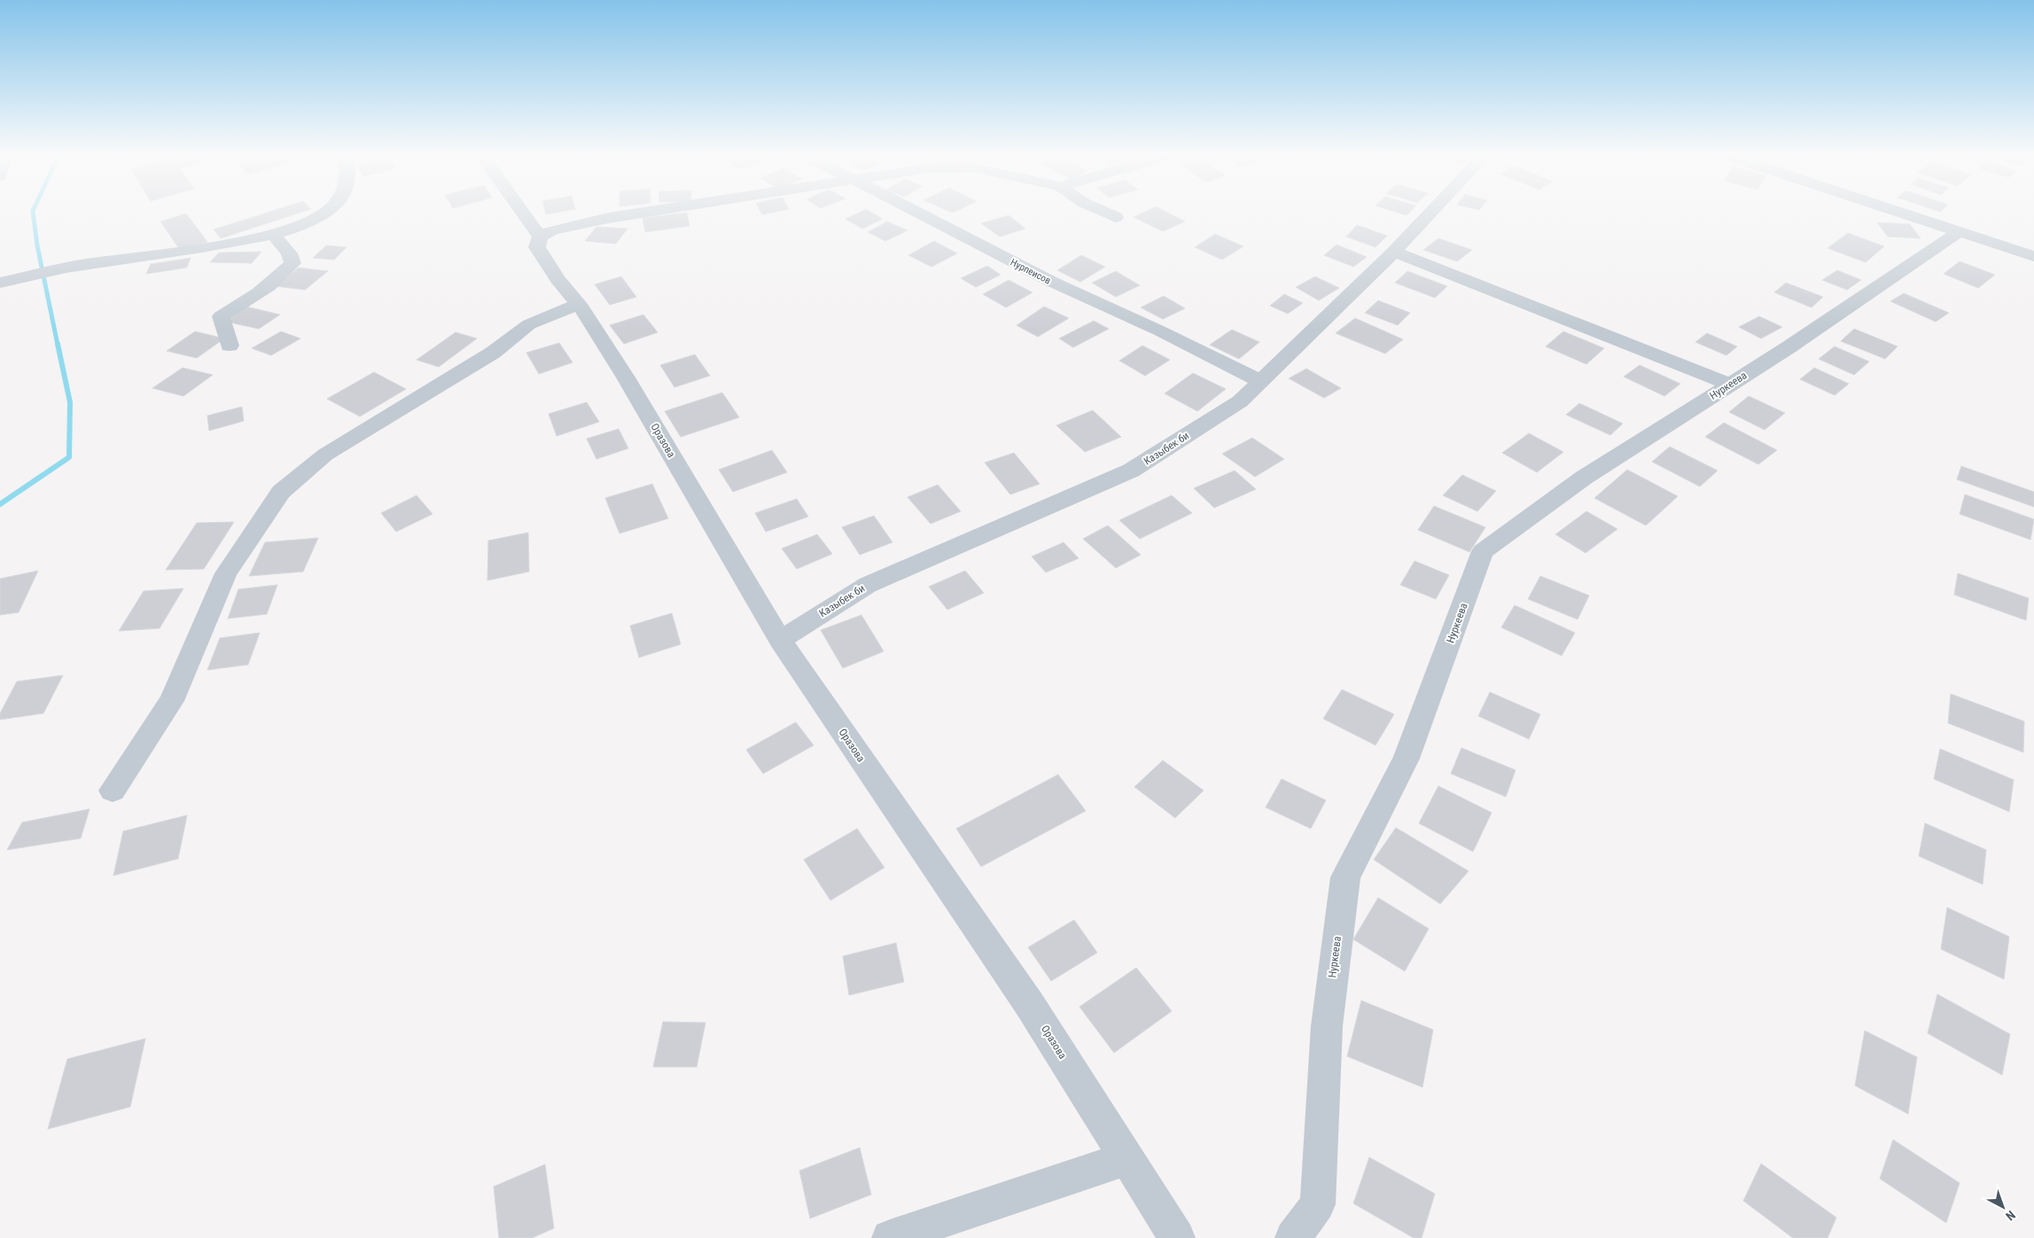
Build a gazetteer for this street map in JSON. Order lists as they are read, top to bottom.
{
  "streets": {
    "street": [
      "Нурпеисов",
      "Нуркеева",
      "Оразова",
      "Казыбек би"
    ]
  },
  "crossings": [
    ["Нурпеисов", "Казыбек би"],
    ["Оразова", "Казыбек би"]
  ],
  "north": "bottom right"
}
